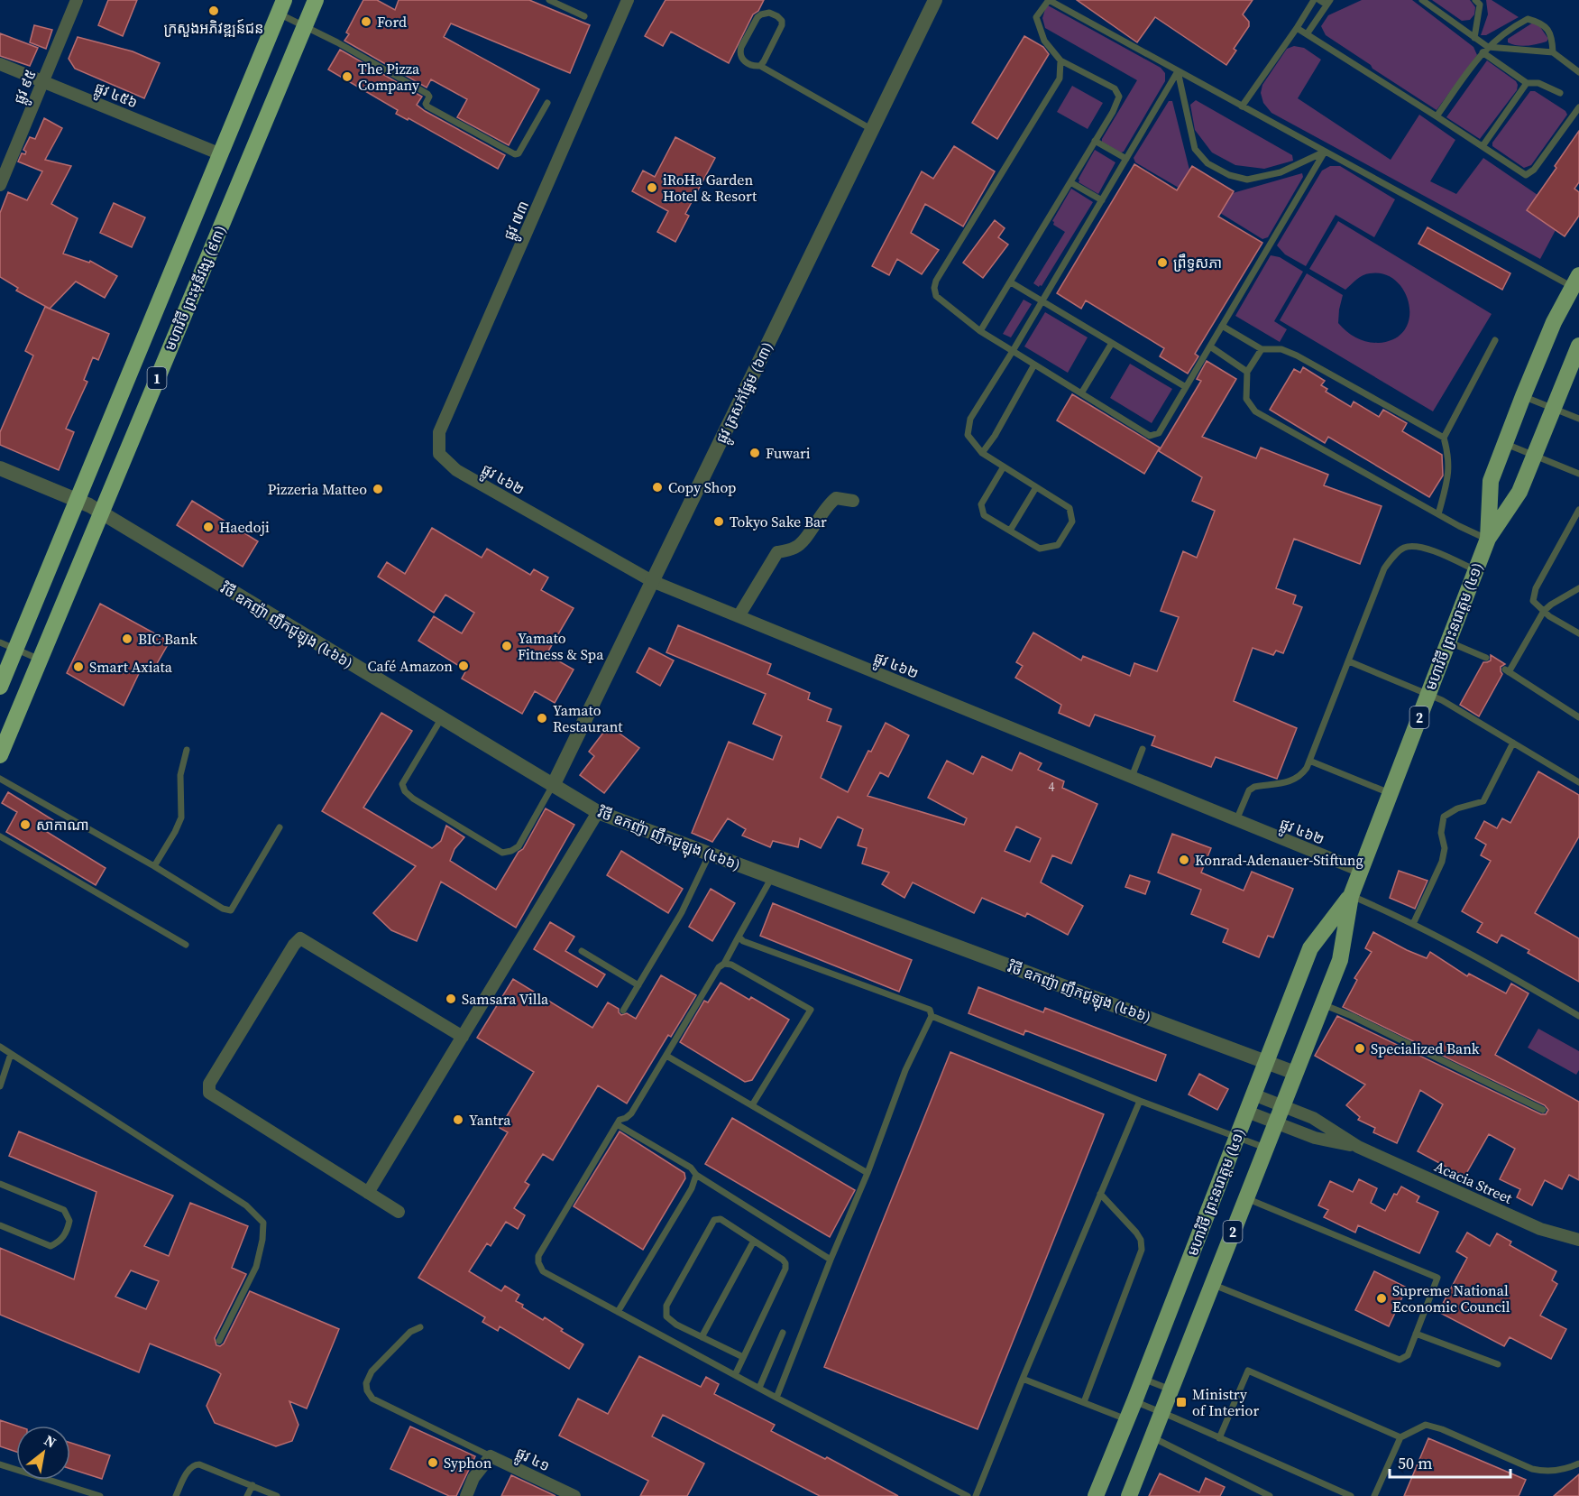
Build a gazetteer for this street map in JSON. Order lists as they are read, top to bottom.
{
  "streets": {
    "highway": ["មហាវិថី ព្រះមុនីវង្ស (៩៣)", "1"],
    "main road": ["មហាវិថី ព្រះនរោត្តម (៤១)", "2"],
    "street": [
      "ផ្លូវ ៩៥",
      "ផ្លូវ ៤៥៦",
      "ផ្លូវ ៧៣",
      "ផ្លូវ ត្រសក់ផ្អែម (៦៣)",
      "ផ្លូវ ៤៦២",
      "វិថី ឧកញ៉ា ញឹកជូឡុង (៤៦៦)",
      "Acacia Street",
      "ផ្លូវ ៤១"
    ]
  },
  "crossings": [
    ["ផ្លូវ ៩៥", "ផ្លូវ ៤៥៦"],
    ["ផ្លូវ ៤៥៦", "មហាវិថី ព្រះមុនីវង្ស (៩៣)"],
    ["ផ្លូវ ៧៣", "ផ្លូវ ៤៦២"],
    ["មហាវិថី ព្រះមុនីវង្ស (៩៣)", "វិថី ឧកញ៉ា ញឹកជូឡុង (៤៦៦)"],
    ["ផ្លូវ ត្រសក់ផ្អែម (៦៣)", "ផ្លូវ ៤៦២"],
    ["ផ្លូវ ត្រសក់ផ្អែម (៦៣)", "វិថី ឧកញ៉ា ញឹកជូឡុង (៤៦៦)"],
    ["ផ្លូវ ៤៦២", "មហាវិថី ព្រះនរោត្តម (៤១)"],
    ["វិថី ឧកញ៉ា ញឹកជូឡុង (៤៦៦)", "មហាវិថី ព្រះនរោត្តម (៤១)"],
    ["មហាវិថី ព្រះនរោត្តម (៤១)", "Acacia Street"]
  ],
  "places": {
    "other": [
      "ក្រសួងអភិវឌ្ឍន៍ជន",
      "Ford",
      "The Pizza Company",
      "iRoHa Garden Hotel & Resort",
      "ព្រឹទ្ធសភា",
      "Fuwari",
      "Copy Shop",
      "Pizzeria Matteo",
      "Tokyo Sake Bar",
      "Haedoji",
      "BIC Bank",
      "Yamato Fitness & Spa",
      "Café Amazon",
      "Smart Axiata",
      "Yamato Restaurant",
      "សាកាណា",
      "Konrad-Adenauer-Stiftung",
      "Samsara Villa",
      "Specialized Bank",
      "Yantra",
      "Supreme National Economic Council",
      "Syphon"
    ],
    "transit": ["Ministry of Interior"]
  },
  "house_numbers": ["4"],
  "scale_bar": "50 m",
  "north": "top right"
}
